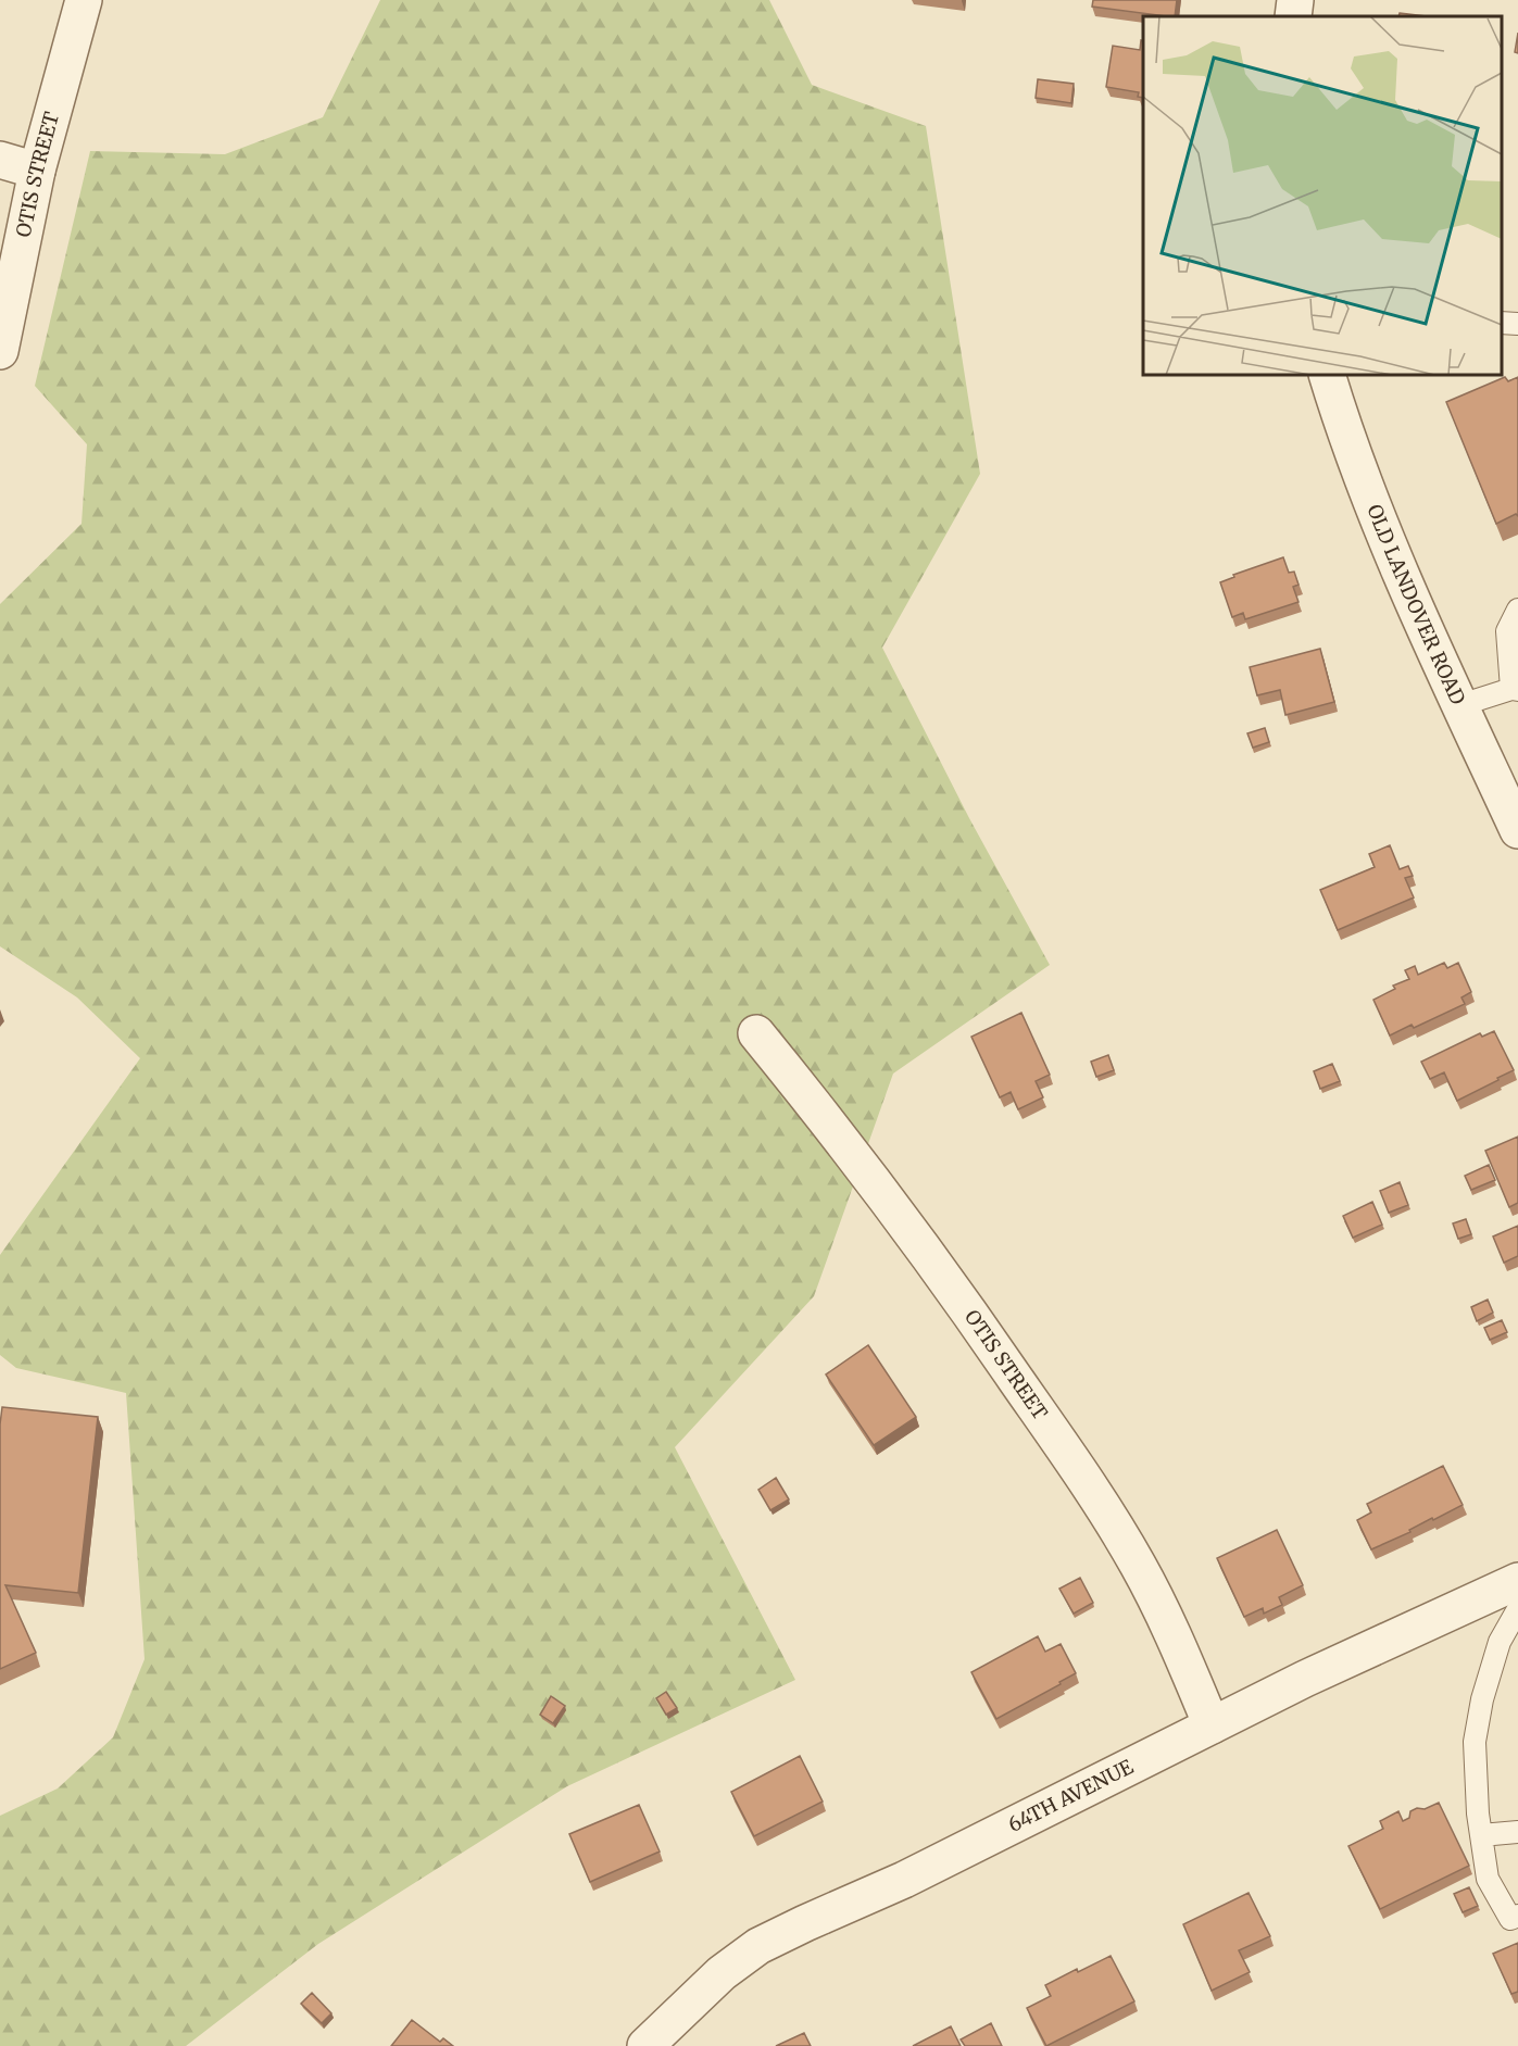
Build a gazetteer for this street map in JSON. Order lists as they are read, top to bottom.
{
  "streets": {
    "street": ["OTIS STREET", "OLD LANDOVER ROAD", "64TH AVENUE"]
  },
  "crossings": [
    ["OTIS STREET", "64TH AVENUE"]
  ]
}
